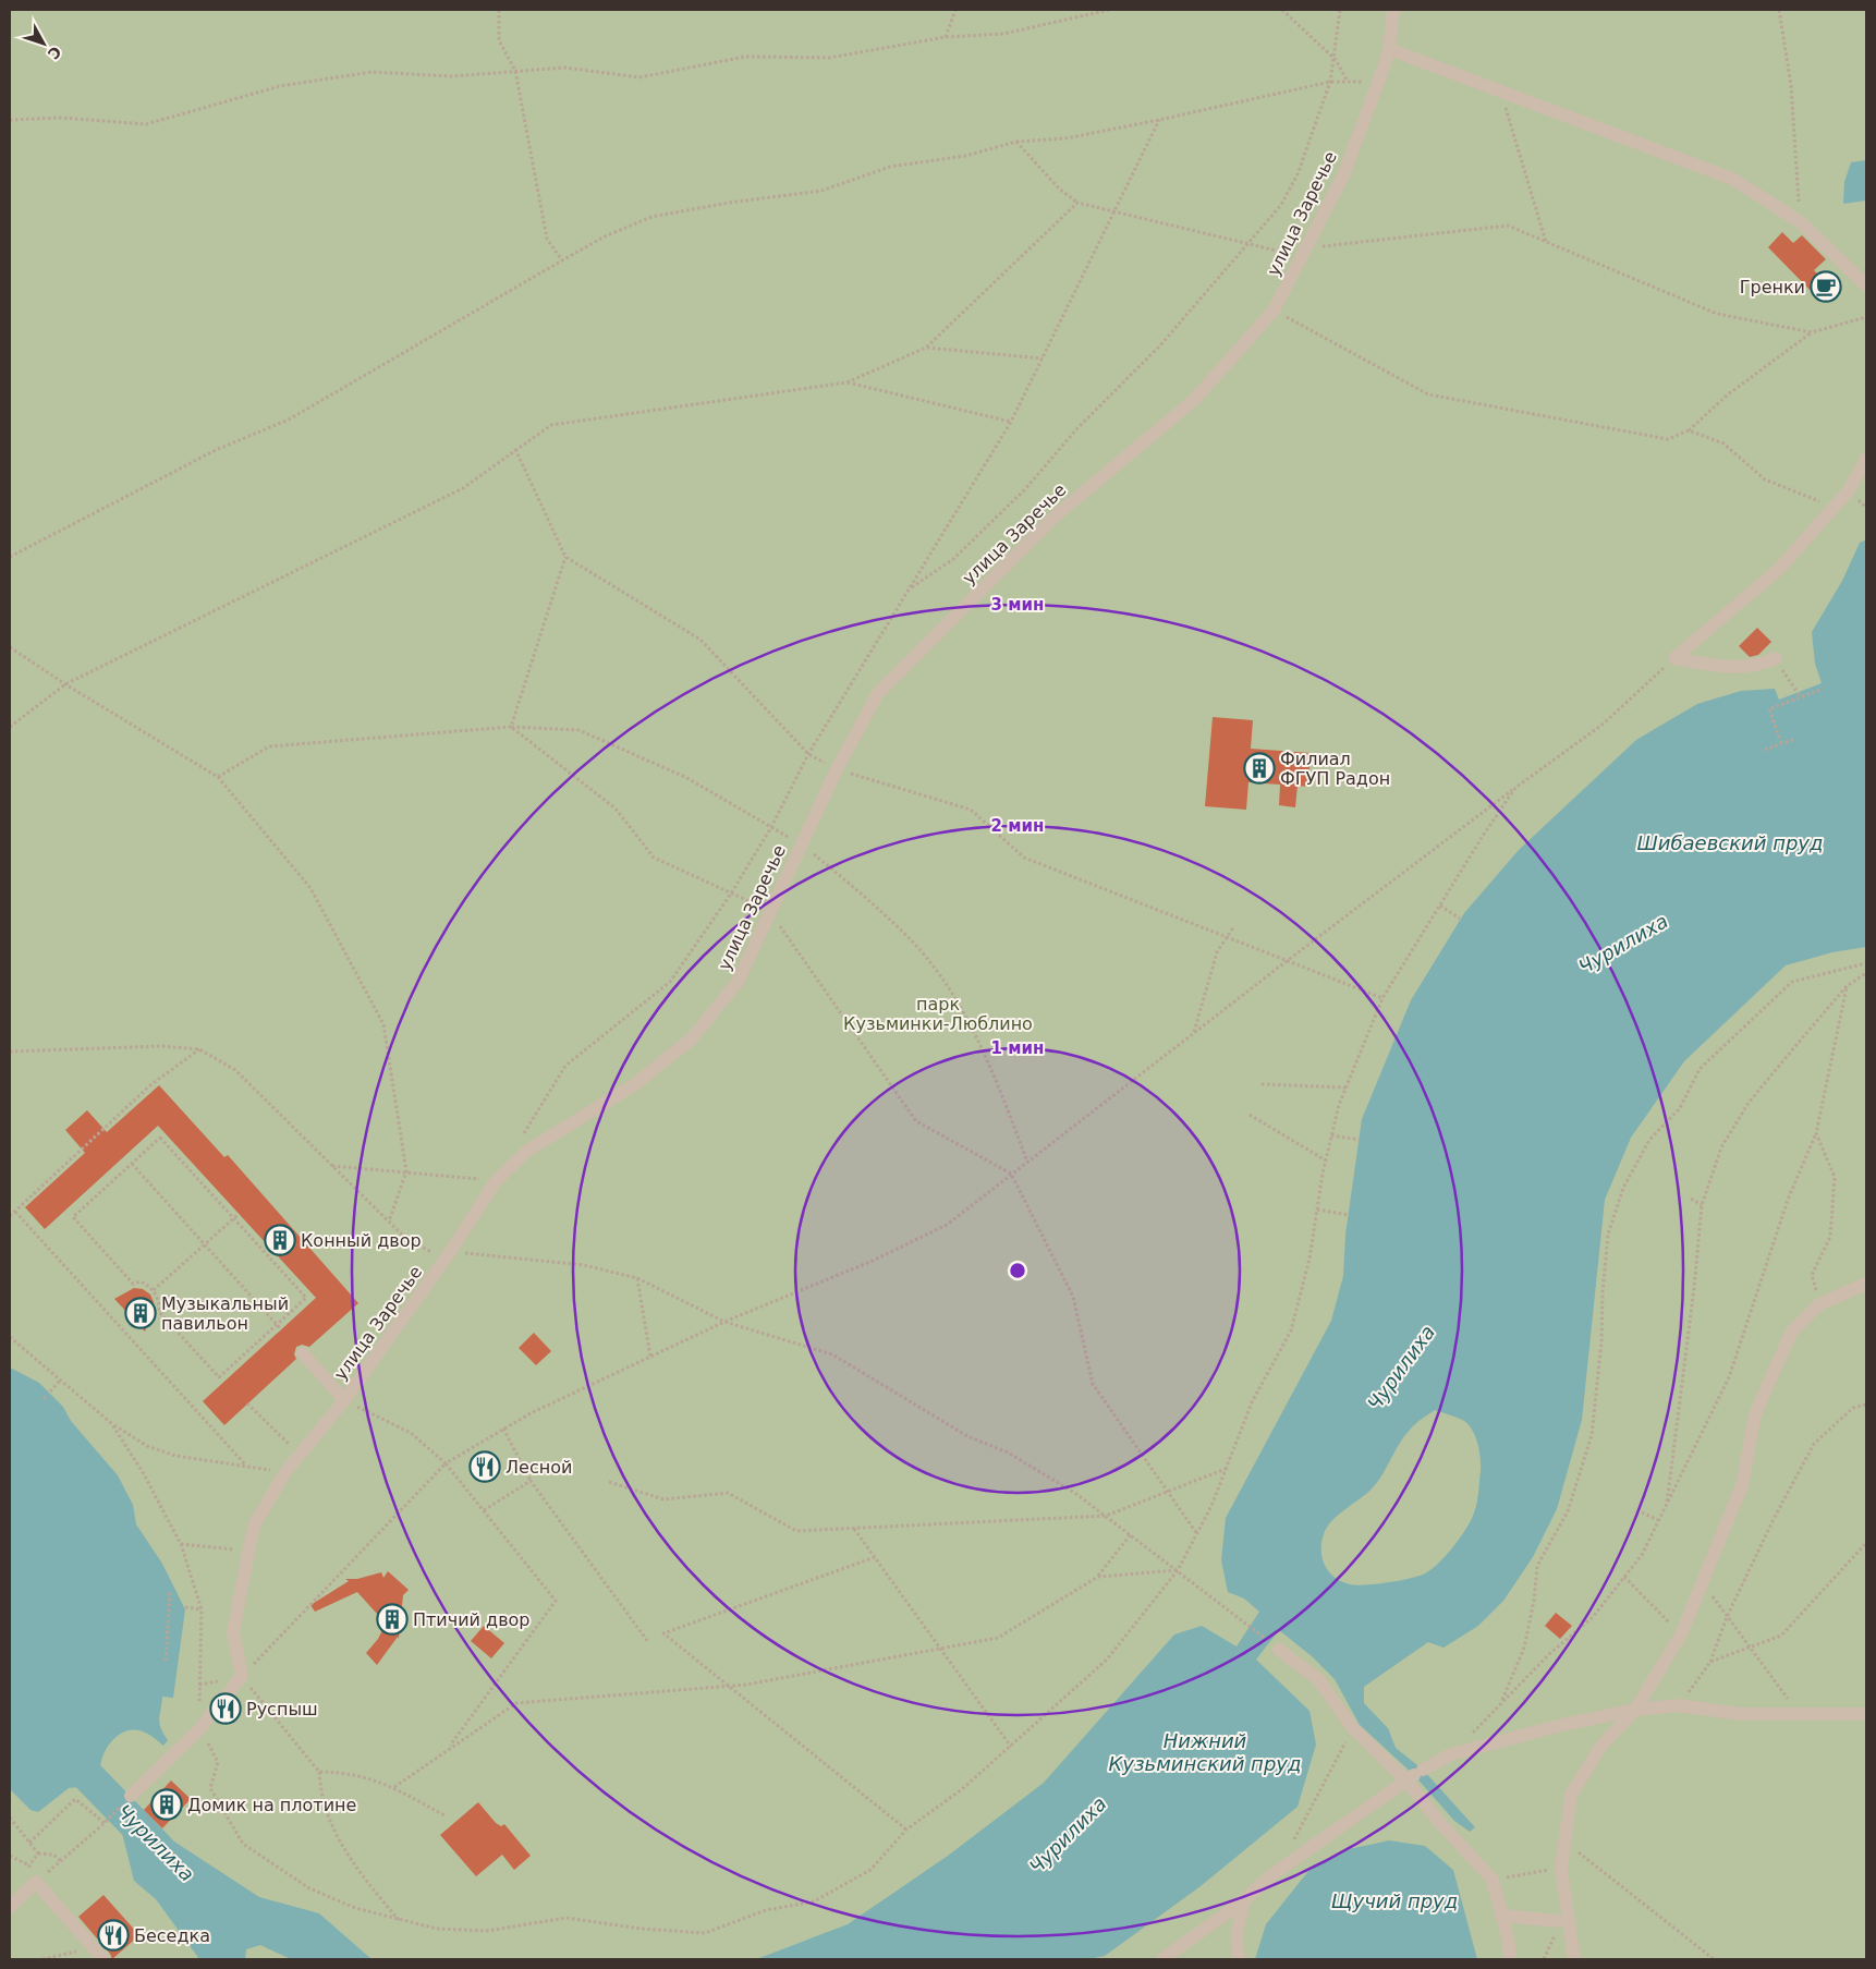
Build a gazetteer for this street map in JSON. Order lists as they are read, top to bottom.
{
  "streets": {
    "street": ["улица Заречье"]
  },
  "water": [
    "Шибаевский пруд",
    "Чурилиха",
    "Нижний Кузьминский пруд",
    "Щучий пруд"
  ],
  "parks": ["парк Кузьминки-Люблино"],
  "places": {
    "cafe": ["Гренки"],
    "building": [
      "Филиал ФГУП Радон",
      "Конный двор",
      "Музыкальный павильон",
      "Птичий двор",
      "Домик на плотине"
    ],
    "restaurant": ["Лесной", "Руспыш", "Беседка"]
  },
  "north": "bottom right",
  "rings": ["3 мин", "2 мин", "1 мин"]
}
